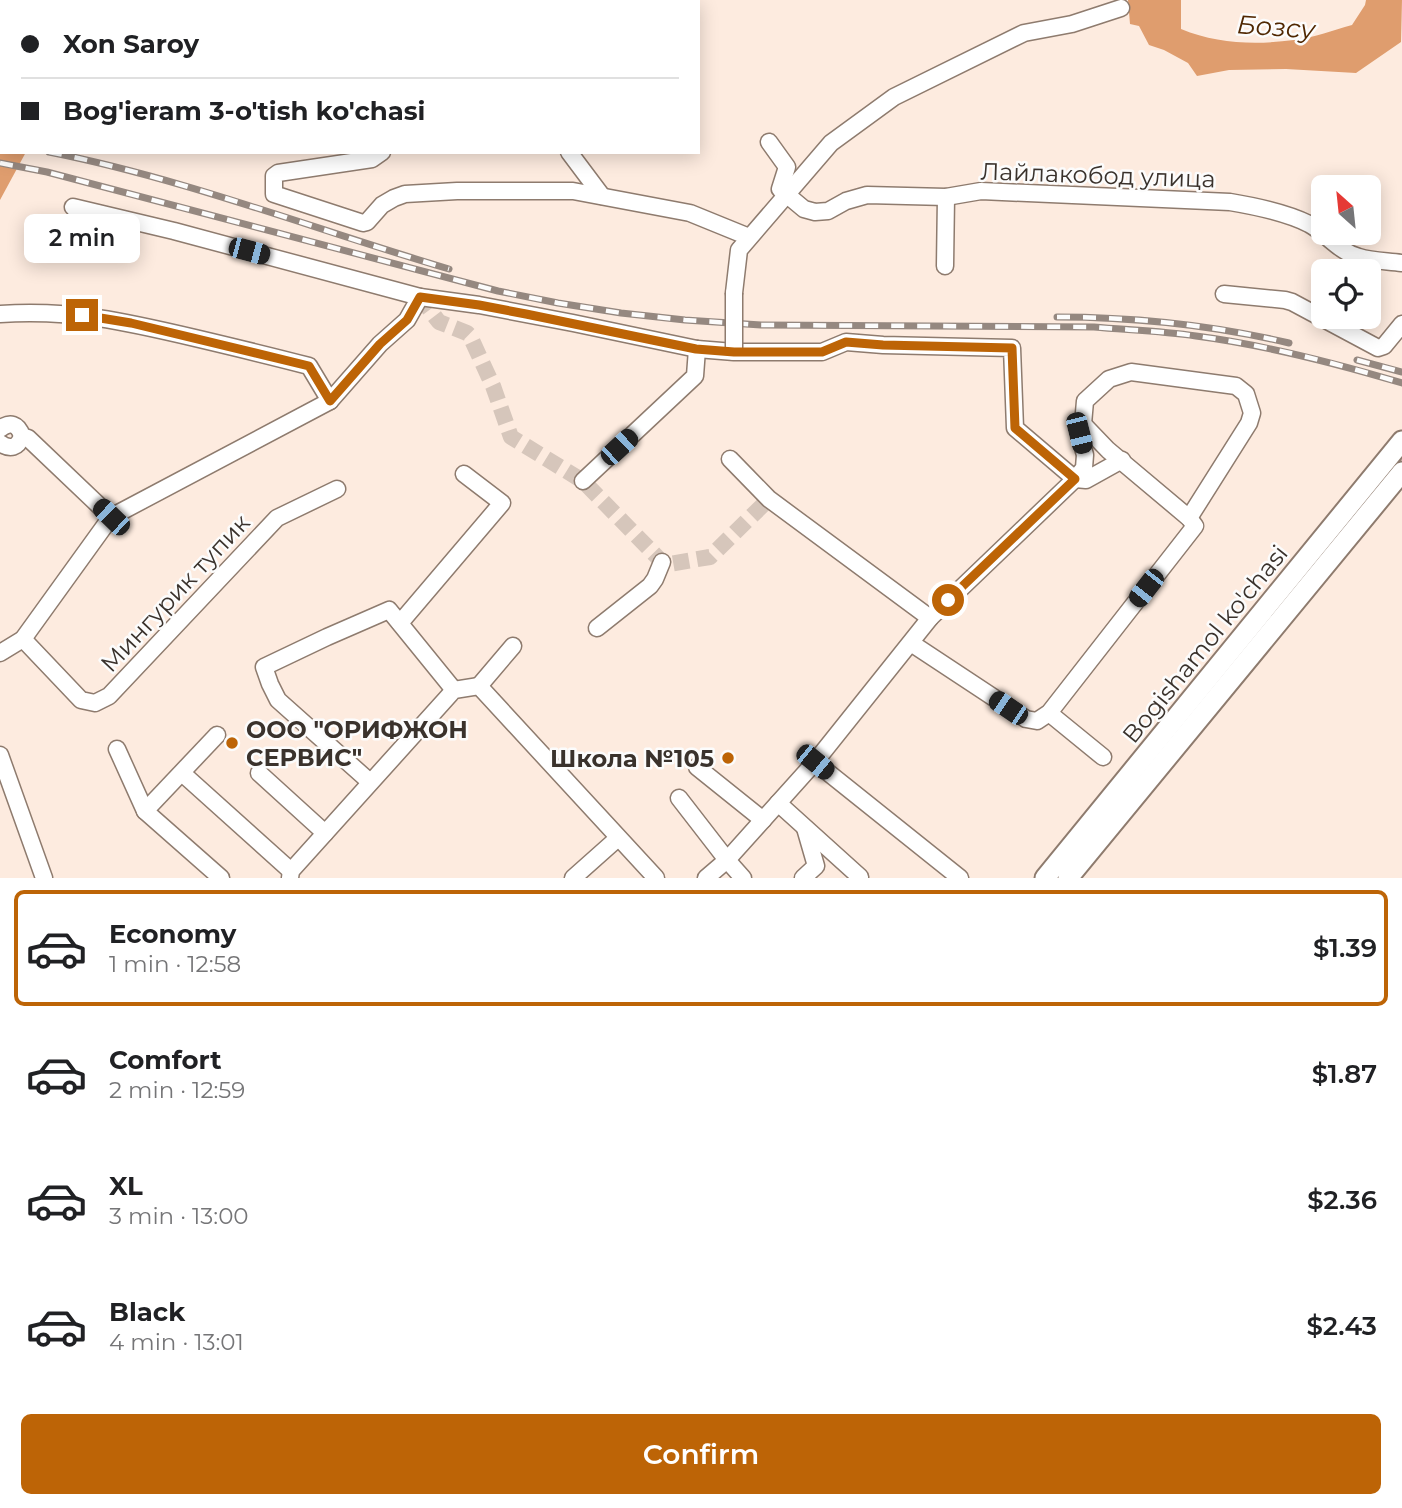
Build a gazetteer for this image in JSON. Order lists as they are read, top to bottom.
{
  "streets": {
    "main road": ["Bogishamol ko'chasi"],
    "street": ["Лайлакобод улица", "Мингурик тупик"]
  },
  "water": ["Бозсу"],
  "places": ["ООО \"ОРИФЖОН СЕРВИС\"", "Школа №105"],
  "north": "top left",
  "page": {
    "banner": ["Xon Saroy", "Bog'ieram 3-o'tish ko'chasi"],
    "bubble": "2 min",
    "list": [
      {
        "name": "Economy",
        "note": "1 min · 12:58",
        "value": "$1.39"
      },
      {
        "name": "Comfort",
        "note": "2 min · 12:59",
        "value": "$1.87"
      },
      {
        "name": "XL",
        "note": "3 min · 13:00",
        "value": "$2.36"
      },
      {
        "name": "Black",
        "note": "4 min · 13:01",
        "value": "$2.43"
      }
    ],
    "buttons": "Confirm"
  }
}
